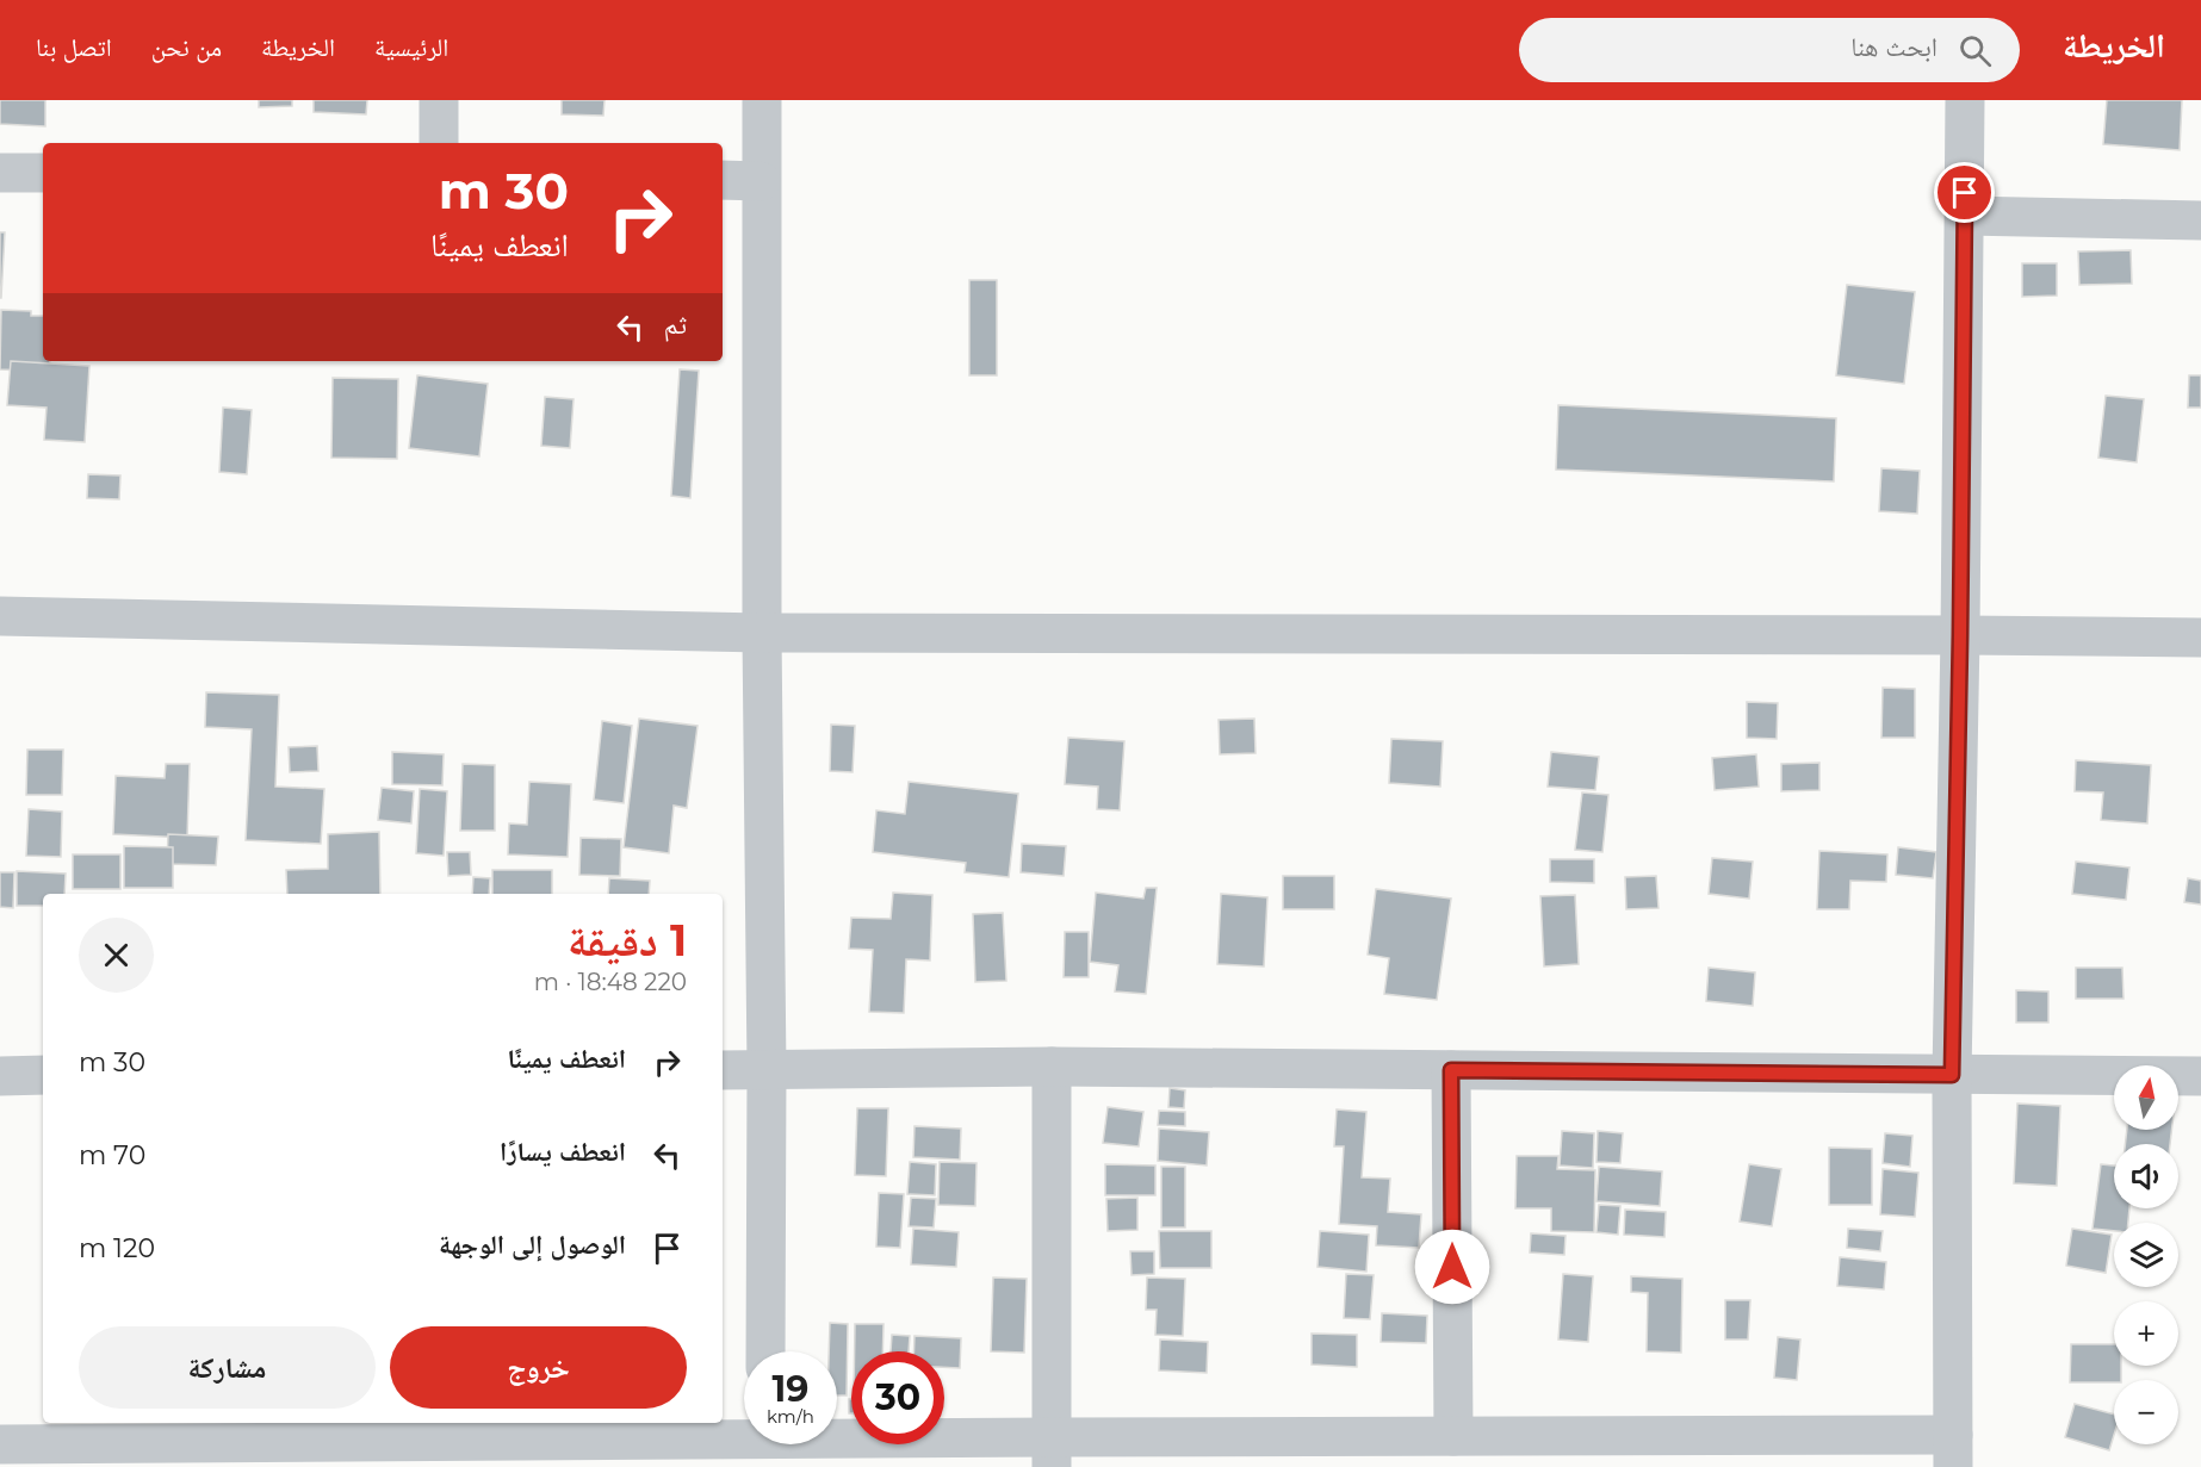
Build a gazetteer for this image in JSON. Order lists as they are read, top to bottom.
{
  "north": "top",
  "page": {
    "header": "الخريطة",
    "search": "ابحث هنا",
    "nav": [
      "الرئيسية",
      "الخريطة",
      "من نحن",
      "اتصل بنا"
    ],
    "turn": ["30 m", "انعطف يمينًا"],
    "then": "ثم",
    "heading": ["1 دقيقة", "220 m · 18:48"],
    "list": [
      {
        "name": "انعطف يمينًا",
        "value": "30 m"
      },
      {
        "name": "انعطف يسارًا",
        "value": "70 m"
      },
      {
        "name": "الوصول إلى الوجهة",
        "value": "120 m"
      }
    ],
    "map_buttons": ["+", "−"],
    "buttons": ["خروج", "مشاركة"],
    "speed": "19 km/h",
    "limit": "30"
  }
}
